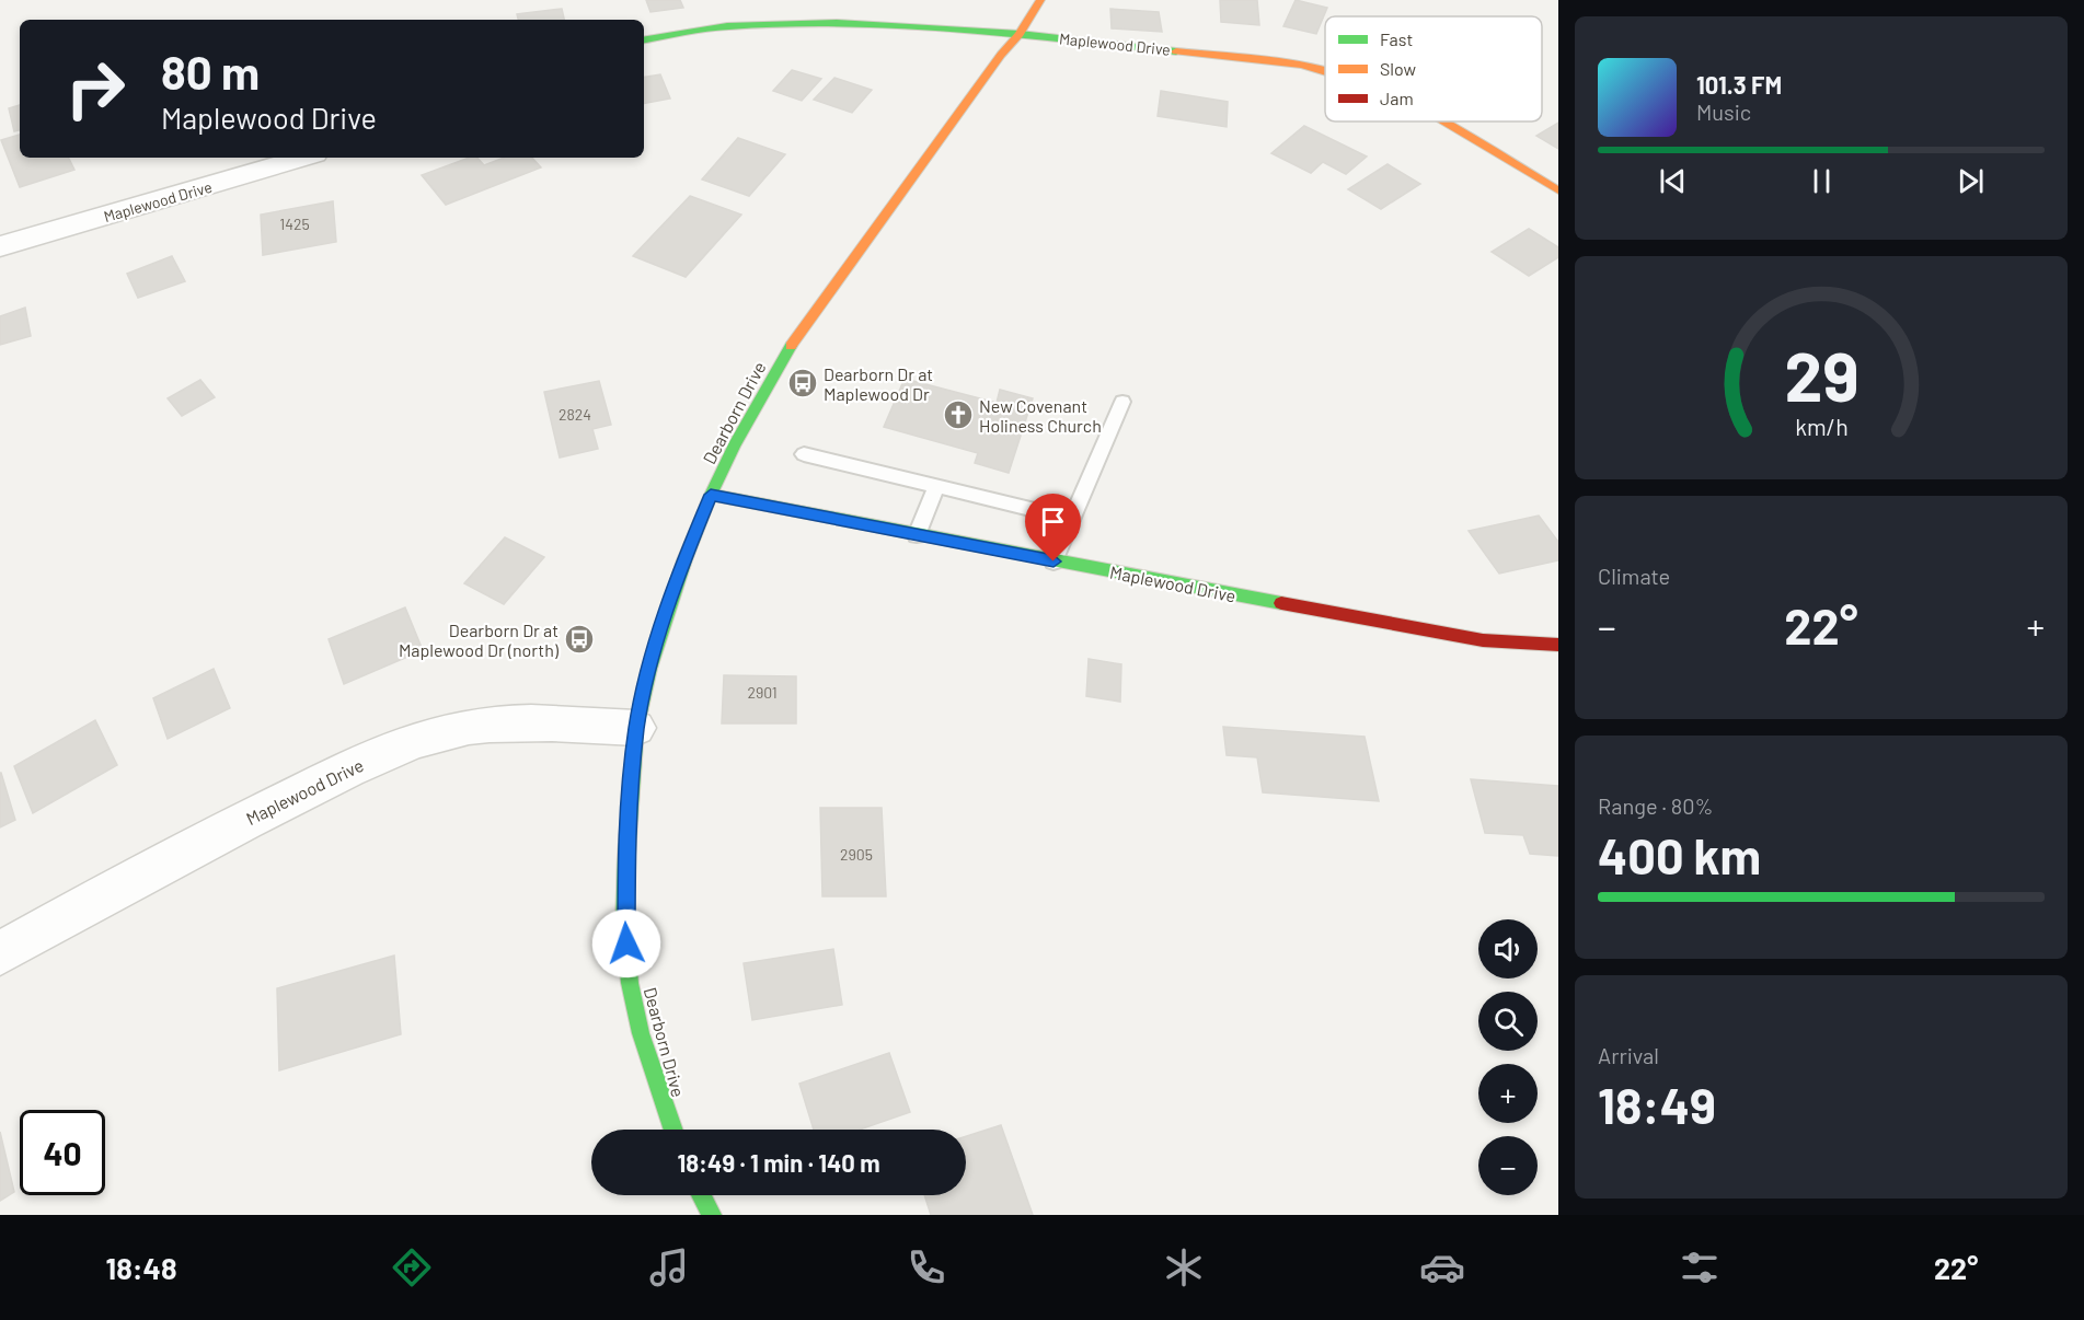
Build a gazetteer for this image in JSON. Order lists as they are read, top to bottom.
{
  "streets": {
    "street": ["Maplewood Drive", "Dearborn Drive"]
  },
  "crossings": [
    ["Maplewood Drive", "Dearborn Drive"]
  ],
  "places": {
    "bus stop": ["Dearborn Dr at Maplewood Dr", "Dearborn Dr at Maplewood Dr (north)"],
    "church": ["New Covenant Holiness Church"]
  },
  "house_numbers": [
    "1425",
    "2824",
    "2901",
    "2905"
  ],
  "legend": ["Fast", "Slow", "Jam"],
  "page": {
    "turn": ["80 m", "Maplewood Drive"],
    "song": ["101.3 FM", "Music"],
    "tile": [
      "Climate",
      ["Range · 80%", "400 km"],
      ["Arrival", "18:49"]
    ],
    "heat": ["−", "22°", "+"],
    "map_buttons": ["+", "−"],
    "limit": "40",
    "trip": "18:49 · 1 min · 140 m",
    "tabs": ["18:48", "22°"],
    "gauge": ["29", "km/h"]
  }
}
